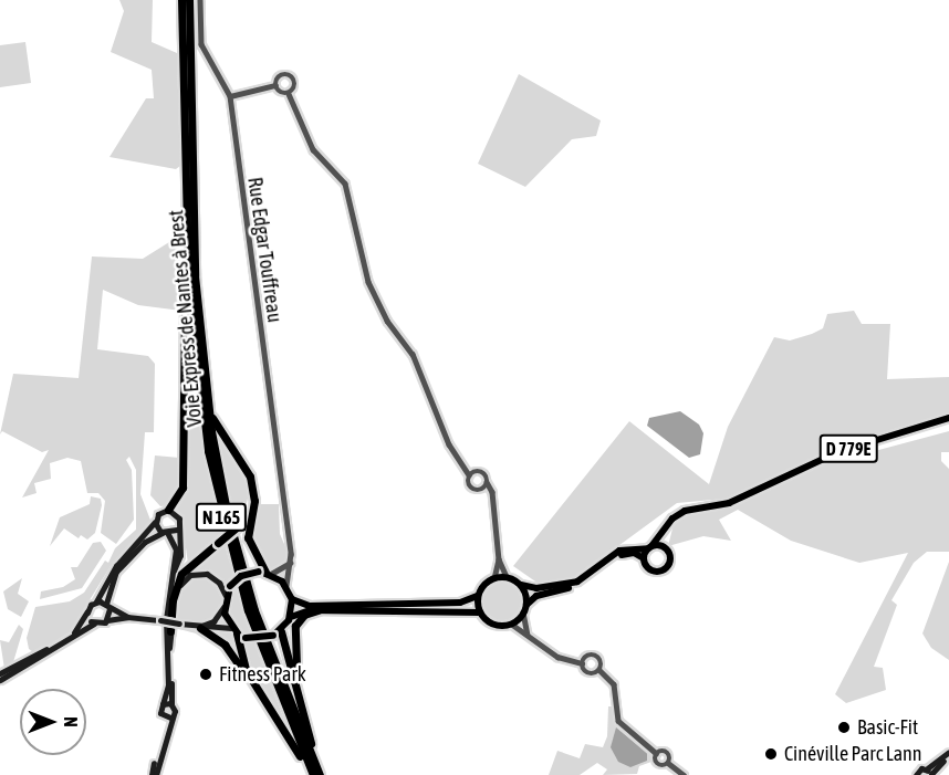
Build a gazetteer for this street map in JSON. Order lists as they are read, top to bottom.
{
  "streets": {
    "highway": ["Voie Express de Nantes à Brest", "N 165"],
    "main road": ["D 779E"],
    "street": ["Rue Edgar Touffreau"]
  },
  "places": ["Fitness Park", "Basic-Fit", "Cinéville Parc Lann"],
  "north": "right"
}
